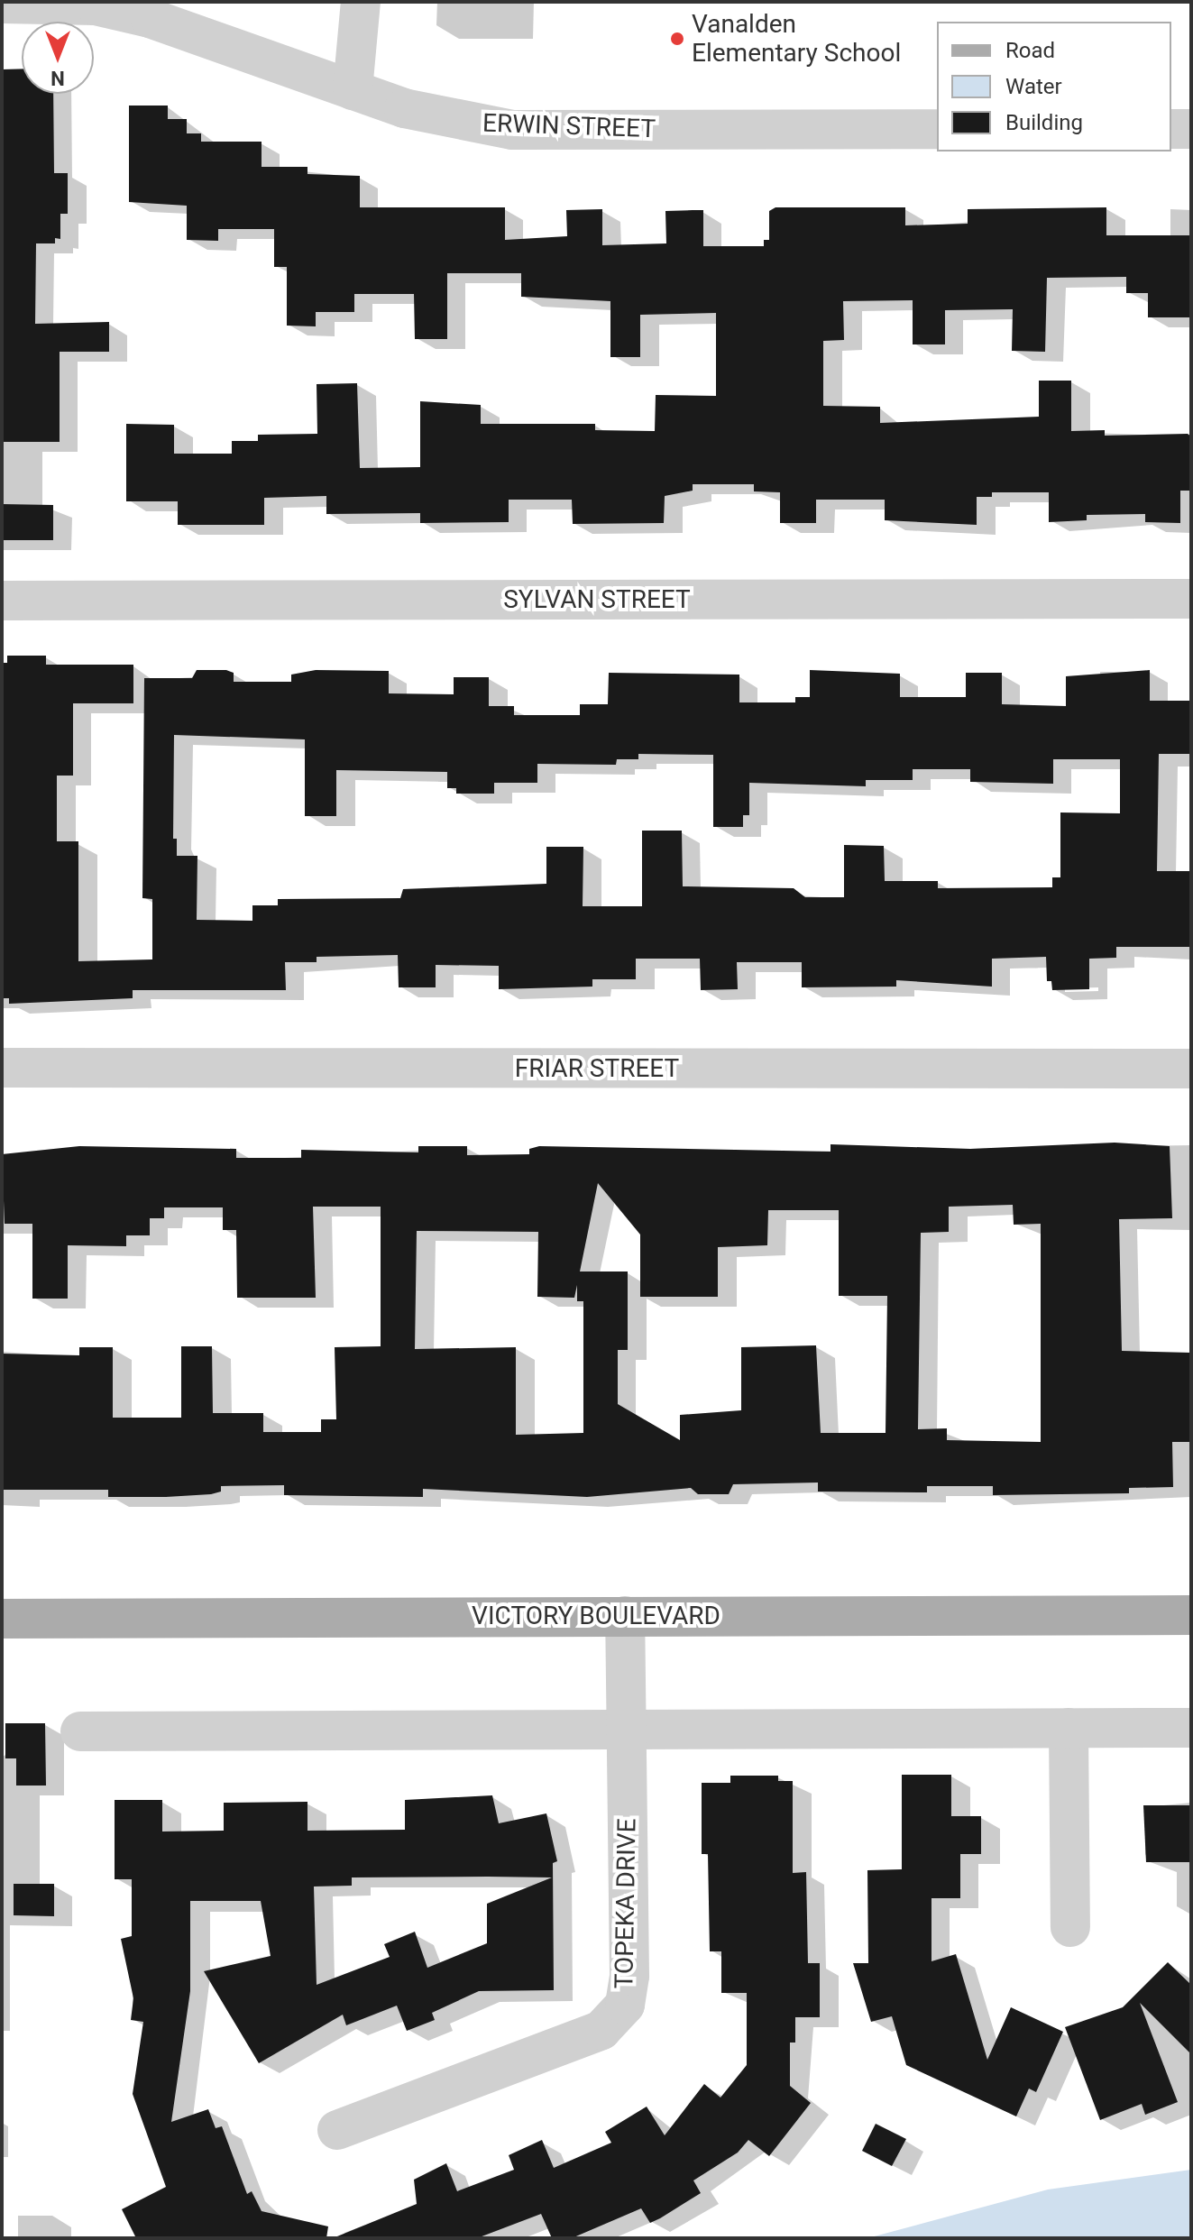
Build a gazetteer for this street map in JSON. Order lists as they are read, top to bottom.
{
  "streets": {
    "main road": ["VICTORY BOULEVARD"],
    "street": [
      "ERWIN STREET",
      "SYLVAN STREET",
      "FRIAR STREET",
      "TOPEKA DRIVE"
    ]
  },
  "crossings": [
    ["VICTORY BOULEVARD", "TOPEKA DRIVE"]
  ],
  "places": ["Vanalden Elementary School"],
  "legend": ["Road", "Water", "Building"],
  "north": "bottom"
}
